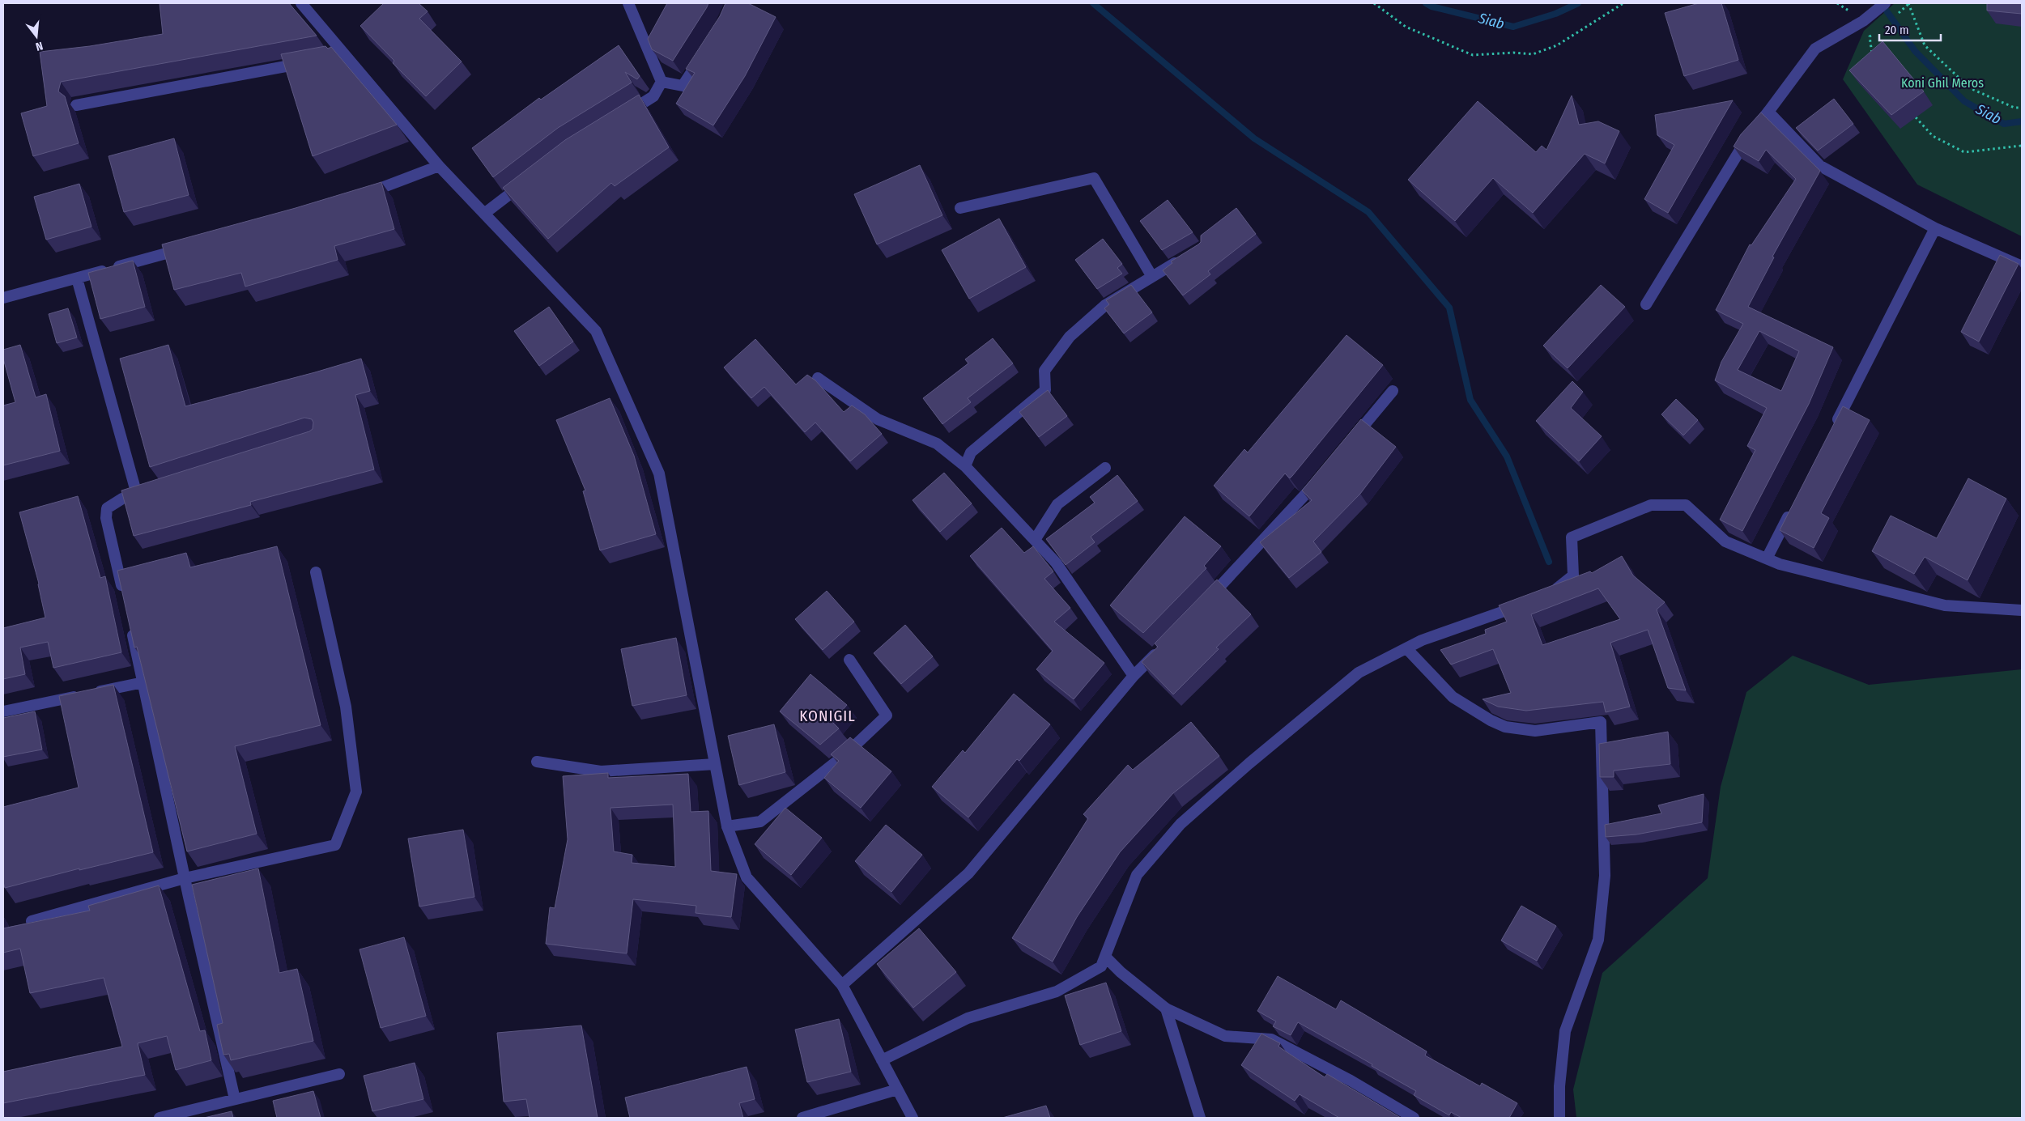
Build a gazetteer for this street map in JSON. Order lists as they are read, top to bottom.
{
  "districts": ["KONIGIL"],
  "water": ["Siab"],
  "parks": ["Koni Ghil Meros"],
  "scale_bar": "20 m",
  "north": "bottom"
}
